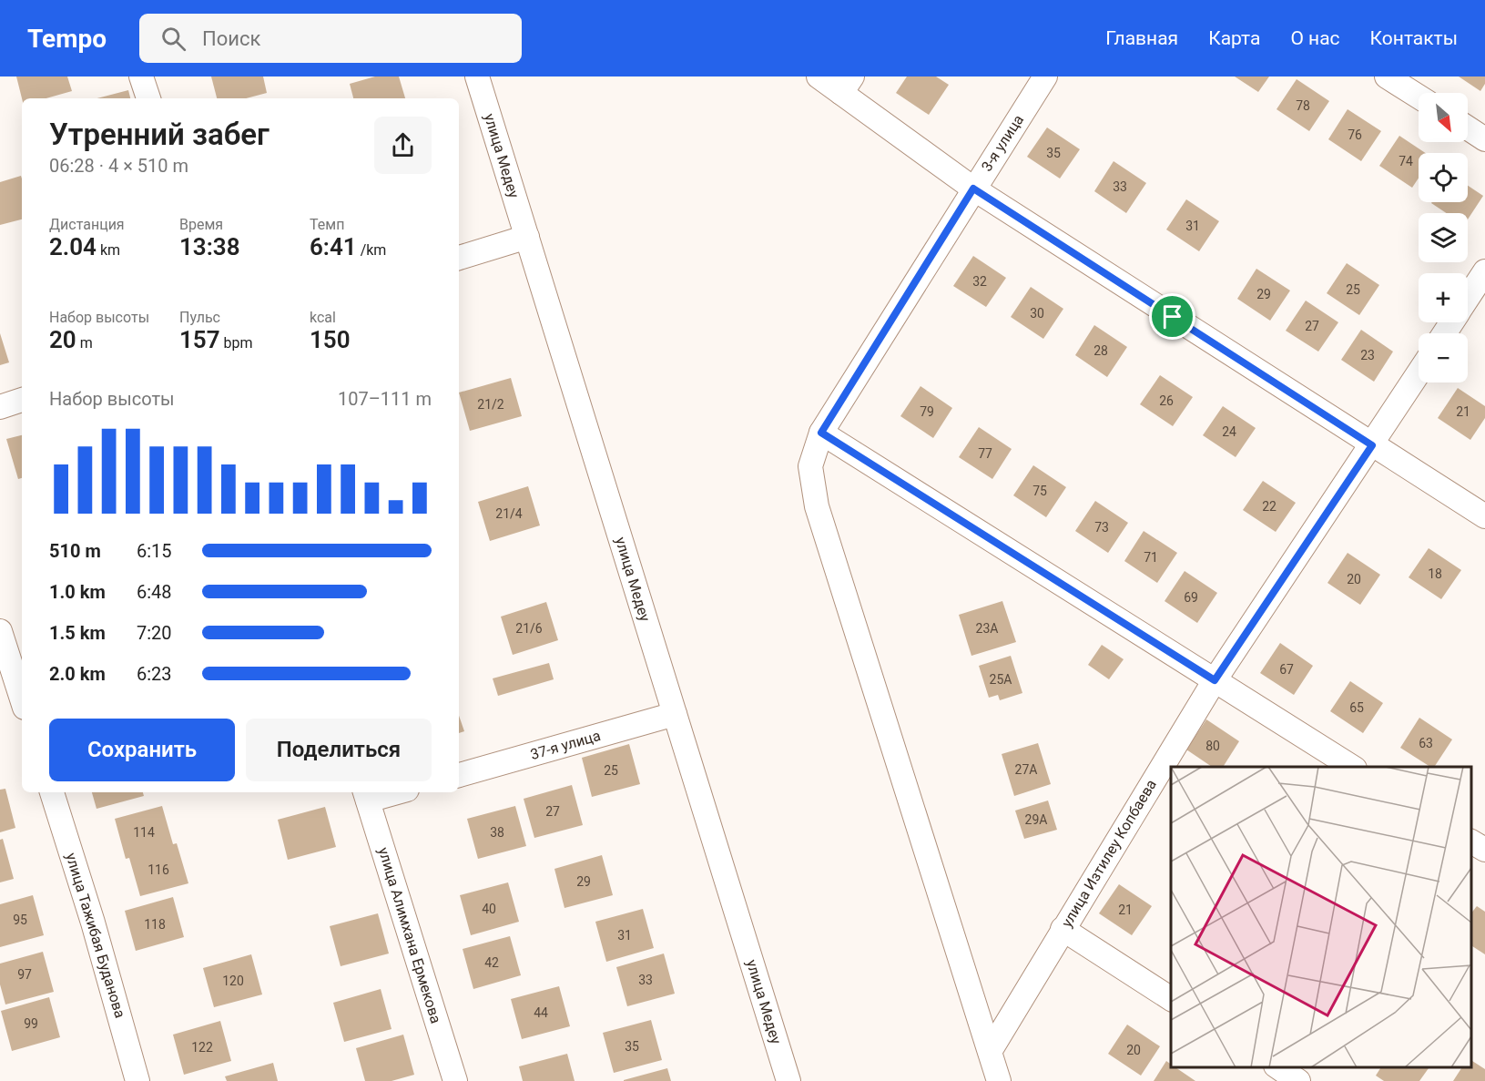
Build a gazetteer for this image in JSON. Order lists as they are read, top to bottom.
{
  "streets": {
    "street": [
      "3-я улица",
      "улица Медеу",
      "37-я улица",
      "улица Изтилеу Копбаева",
      "улица Тажибая Буданова",
      "улица Алимхана Ермекова"
    ]
  },
  "crossings": [
    ["улица Медеу", "37-я улица"]
  ],
  "house_numbers": [
    "78",
    "76",
    "35",
    "74",
    "33",
    "31",
    "32",
    "25",
    "29",
    "30",
    "27",
    "28",
    "23",
    "26",
    "21/2",
    "79",
    "21",
    "24",
    "77",
    "75",
    "22",
    "21/4",
    "73",
    "71",
    "18",
    "20",
    "69",
    "21/6",
    "23А",
    "67",
    "25А",
    "65",
    "63",
    "80",
    "27А",
    "25",
    "27",
    "29А",
    "114",
    "38",
    "116",
    "29",
    "40",
    "21",
    "95",
    "118",
    "31",
    "42",
    "97",
    "33",
    "120",
    "44",
    "99",
    "35",
    "122",
    "20"
  ],
  "north": "bottom right",
  "page": {
    "header": "Tempo",
    "search": "Поиск",
    "nav": [
      "Главная",
      "Карта",
      "О нас",
      "Контакты"
    ],
    "map_buttons": ["+", "−"],
    "heading": ["Утренний забег", "06:28 · 4 × 510 m"],
    "stats": [
      ["Дистанция", "2.04 km"],
      ["Время", "13:38"],
      ["Темп", "6:41 /km"],
      ["Набор высоты", "20 m"],
      ["Пульс", "157 bpm"],
      ["kcal", "150"]
    ],
    "chart": ["Набор высоты", "107–111 m"],
    "list": [
      {
        "name": "510 m",
        "note": "6:15"
      },
      {
        "name": "1.0 km",
        "note": "6:48"
      },
      {
        "name": "1.5 km",
        "note": "7:20"
      },
      {
        "name": "2.0 km",
        "note": "6:23"
      }
    ],
    "buttons": ["Сохранить", "Поделиться"]
  }
}
